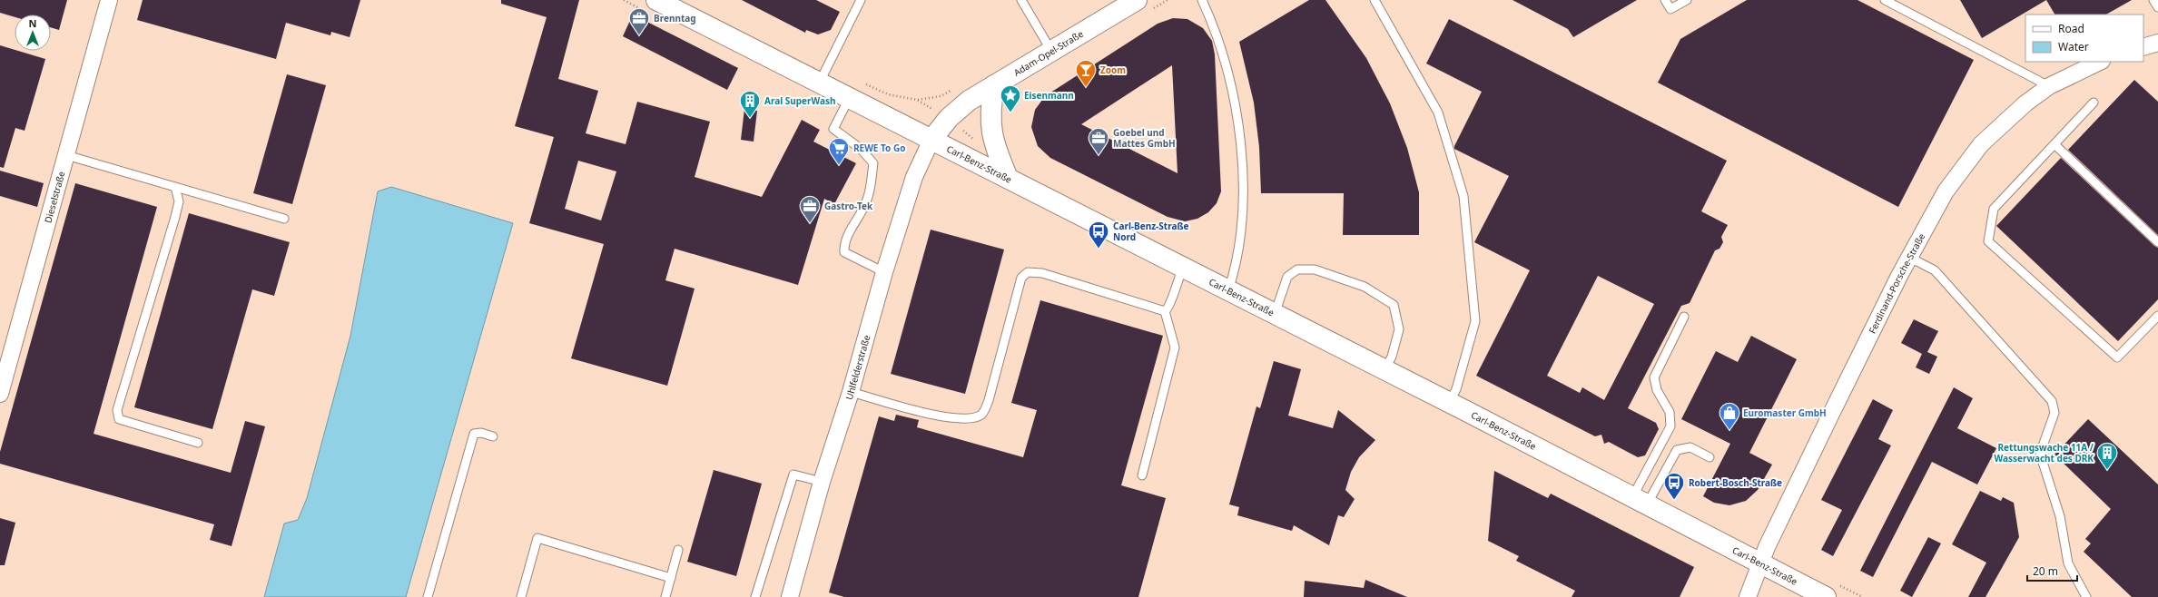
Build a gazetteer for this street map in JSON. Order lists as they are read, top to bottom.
{
  "streets": {
    "main road": ["Adam-Opel-Straße", "Carl-Benz-Straße"],
    "street": ["Dieselstraße", "Ferdinand-Porsche-Straße", "Uhlfelderstraße"]
  },
  "crossings": [
    ["Adam-Opel-Straße", "Carl-Benz-Straße"],
    ["Adam-Opel-Straße", "Uhlfelderstraße"],
    ["Carl-Benz-Straße", "Ferdinand-Porsche-Straße"],
    ["Carl-Benz-Straße", "Uhlfelderstraße"]
  ],
  "places": {
    "office": ["Brenntag", "Goebel und Mattes GmbH", "Gastro-Tek"],
    "bar": ["Zoom"],
    "place": ["Eisenmann"],
    "building": ["Aral SuperWash", "Rettungswache 11A / Wasserwacht des DRK"],
    "supermarket": ["REWE To Go"],
    "bus stop": ["Carl-Benz-Straße Nord", "Robert-Bosch-Straße"],
    "shop": ["Euromaster GmbH"]
  },
  "legend": ["Road", "Water"],
  "scale_bar": "20 m",
  "north": "top"
}
